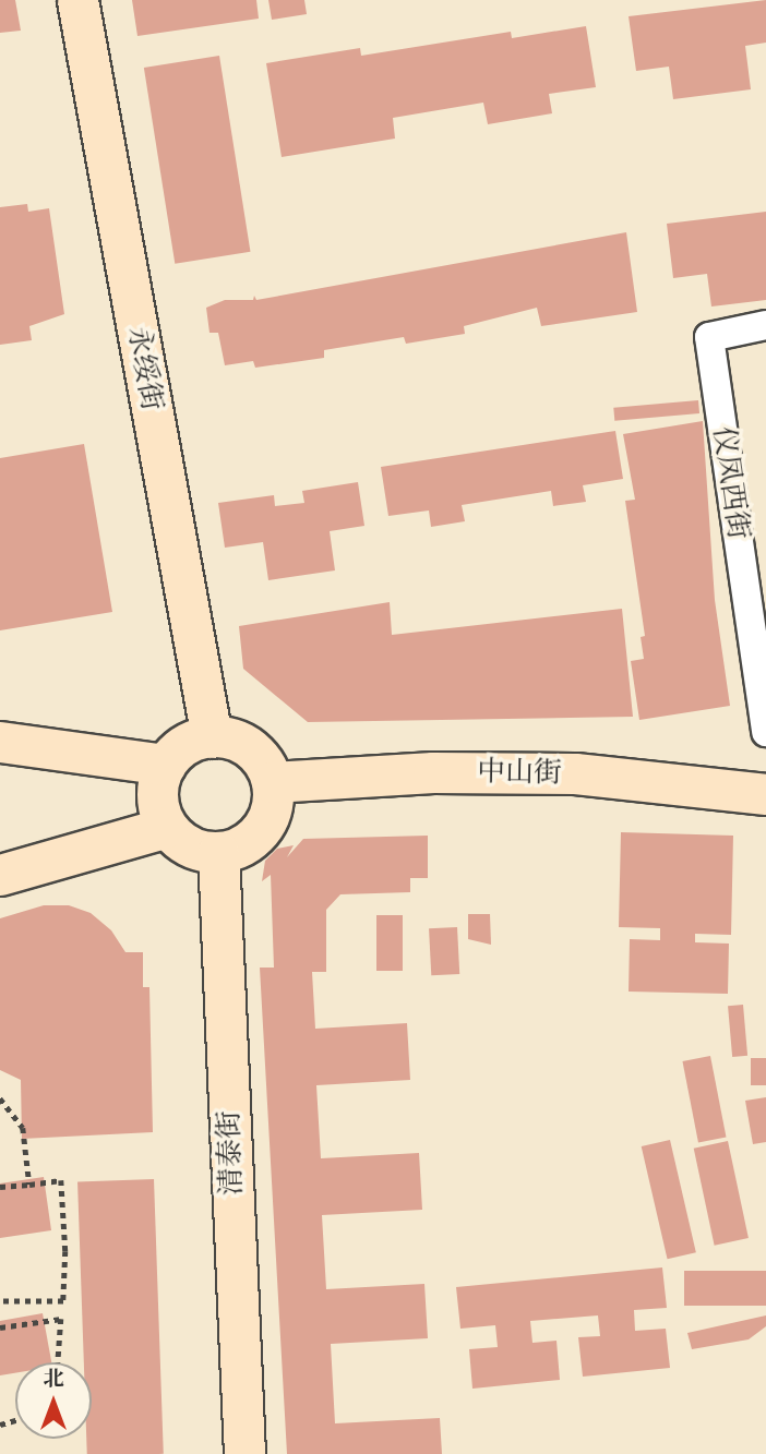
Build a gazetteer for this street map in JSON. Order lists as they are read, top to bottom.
{
  "streets": {
    "street": [
      "永绥街",
      "仪凤西街",
      "中山街",
      "清泰街"
    ]
  },
  "crossings": [
    ["永绥街", "中山街"],
    ["永绥街", "清泰街"],
    ["中山街", "清泰街"]
  ],
  "north": "top"
}
